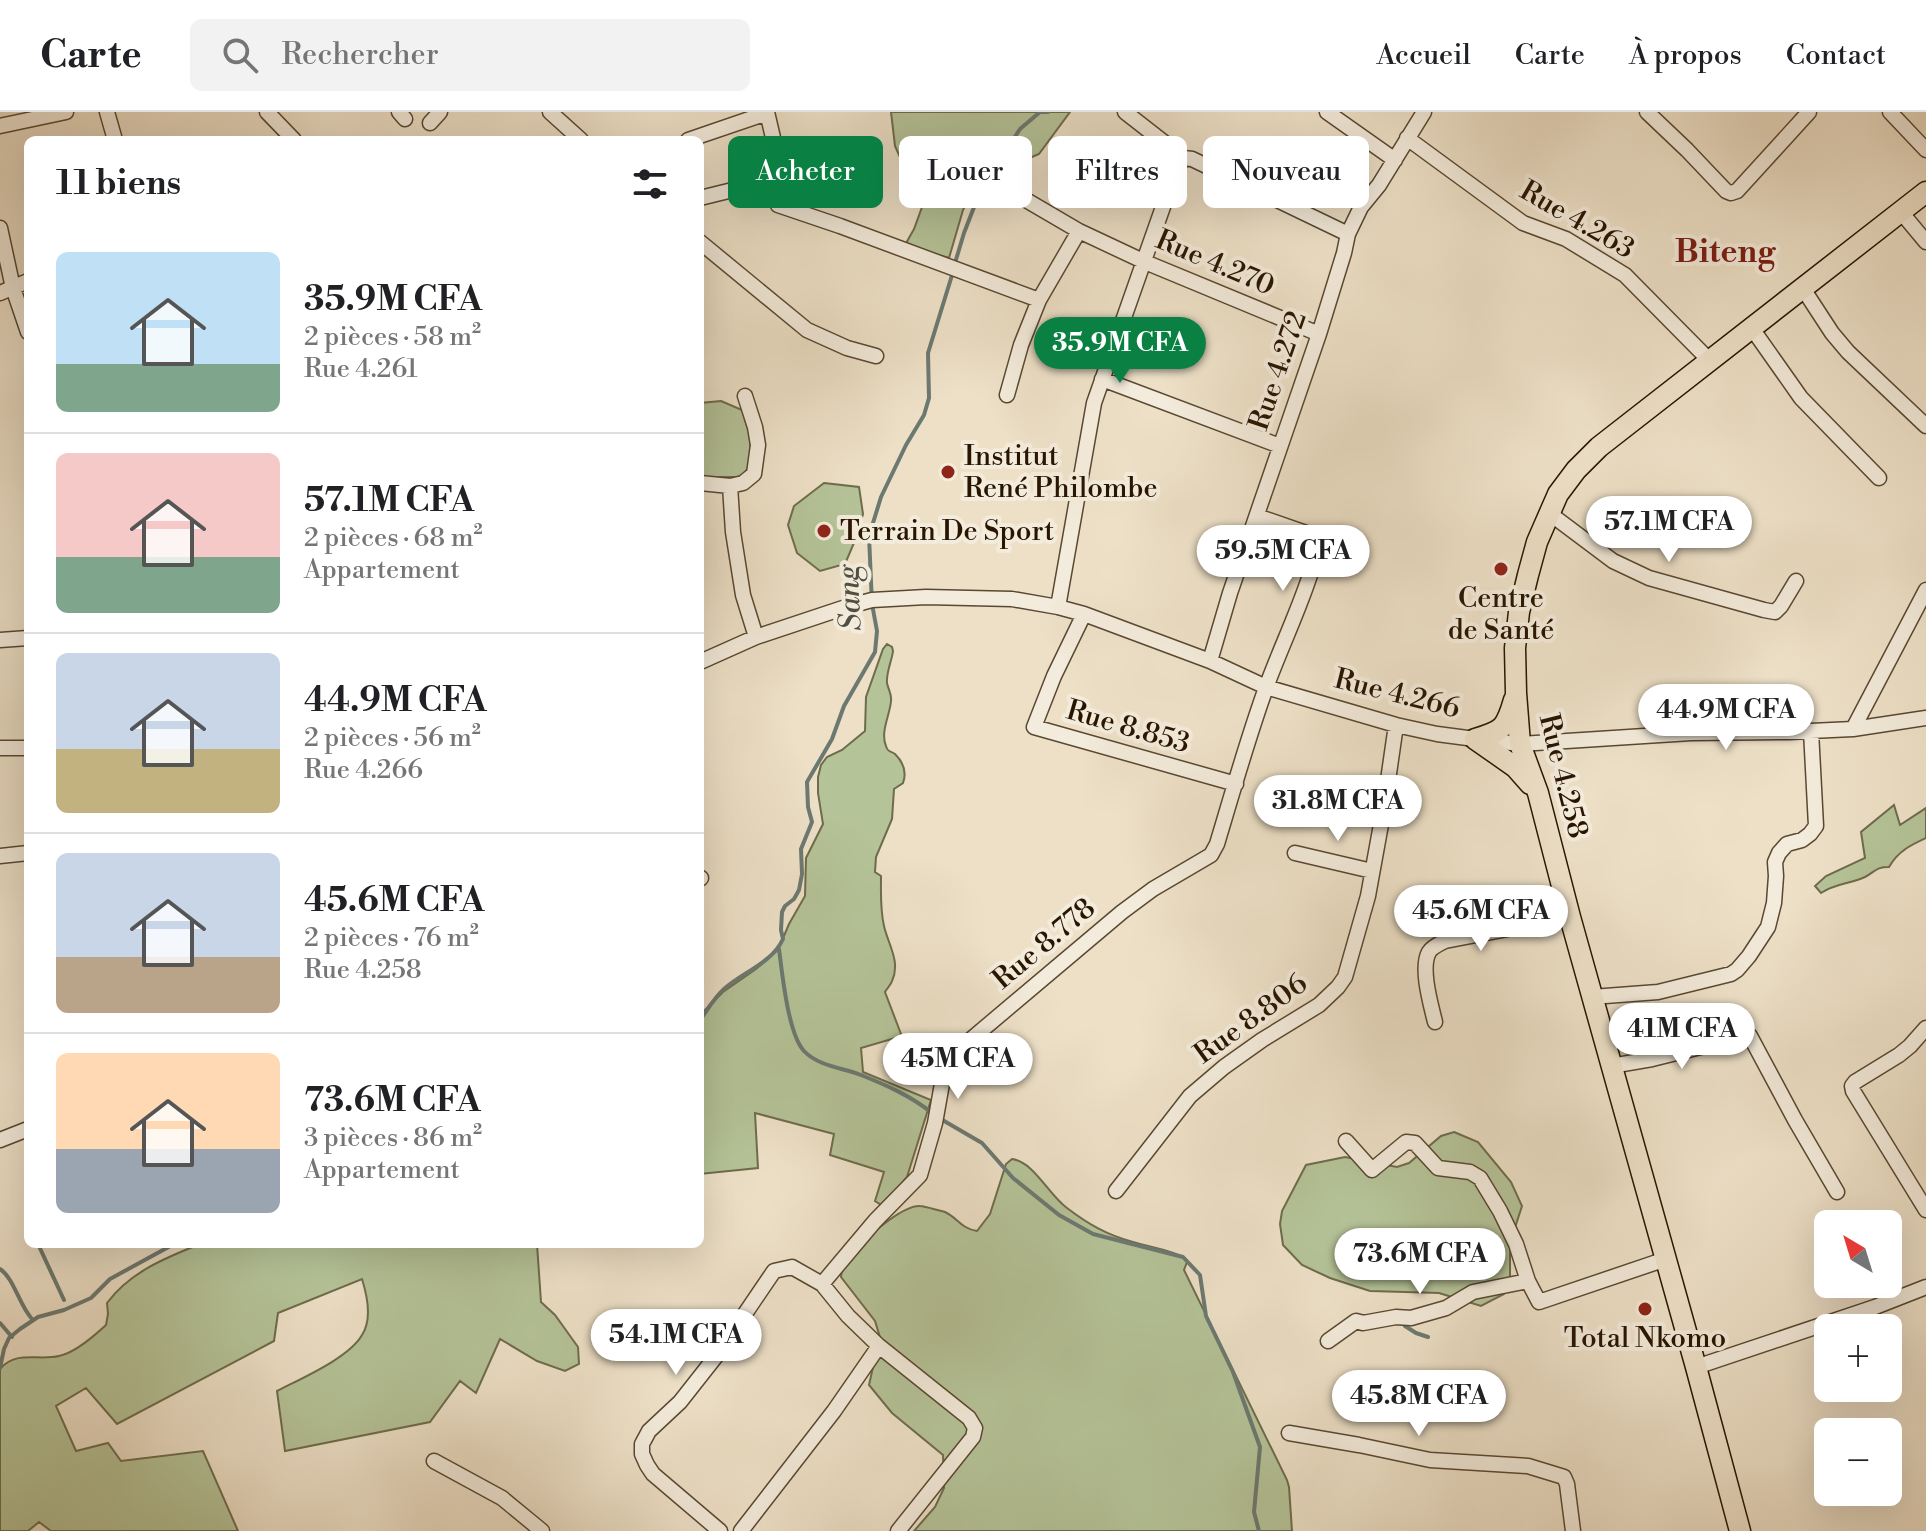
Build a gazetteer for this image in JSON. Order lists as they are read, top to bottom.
{
  "streets": {
    "highway": ["Rue 4.258"],
    "street": [
      "Rue 4.263",
      "Rue 4.270",
      "Rue 4.272",
      "Rue 4.266",
      "Rue 8.853",
      "Rue 8.778",
      "Rue 8.806"
    ]
  },
  "crossings": [
    ["Rue 4.263", "Rue 4.272"],
    ["Rue 4.263", "Rue 4.258"],
    ["Rue 4.270", "Rue 4.272"],
    ["Rue 4.272", "Rue 4.266"],
    ["Rue 4.272", "Rue 8.778"],
    ["Rue 4.266", "Rue 8.853"],
    ["Rue 4.266", "Rue 4.258"],
    ["Rue 4.266", "Rue 8.778"],
    ["Rue 4.266", "Rue 8.806"],
    ["Rue 8.853", "Rue 8.778"]
  ],
  "districts": ["Biteng"],
  "water": ["Sang"],
  "places": [
    "Institut René Philombe",
    "Terrain De Sport",
    "Centre de Santé",
    "Total Nkomo"
  ],
  "north": "top left",
  "page": {
    "header": "Carte",
    "search": "Rechercher",
    "nav": [
      "Accueil",
      "Carte",
      "À propos",
      "Contact"
    ],
    "chip": [
      "Acheter",
      "Louer",
      "Filtres",
      "Nouveau"
    ],
    "heading": "11 biens",
    "list": [
      {
        "name": "35.9M CFA",
        "note": "2 pièces · 58 m² · Rue 4.261"
      },
      {
        "name": "57.1M CFA",
        "note": "2 pièces · 68 m² · Appartement"
      },
      {
        "name": "44.9M CFA",
        "note": "2 pièces · 56 m² · Rue 4.266"
      },
      {
        "name": "45.6M CFA",
        "note": "2 pièces · 76 m² · Rue 4.258"
      },
      {
        "name": "73.6M CFA",
        "note": "3 pièces · 86 m² · Appartement"
      }
    ],
    "price": [
      "35.9M CFA",
      "57.1M CFA",
      "59.5M CFA",
      "44.9M CFA",
      "31.8M CFA",
      "45.6M CFA",
      "41M CFA",
      "45M CFA",
      "73.6M CFA",
      "54.1M CFA",
      "45.8M CFA"
    ],
    "map_buttons": ["+", "−"]
  }
}
